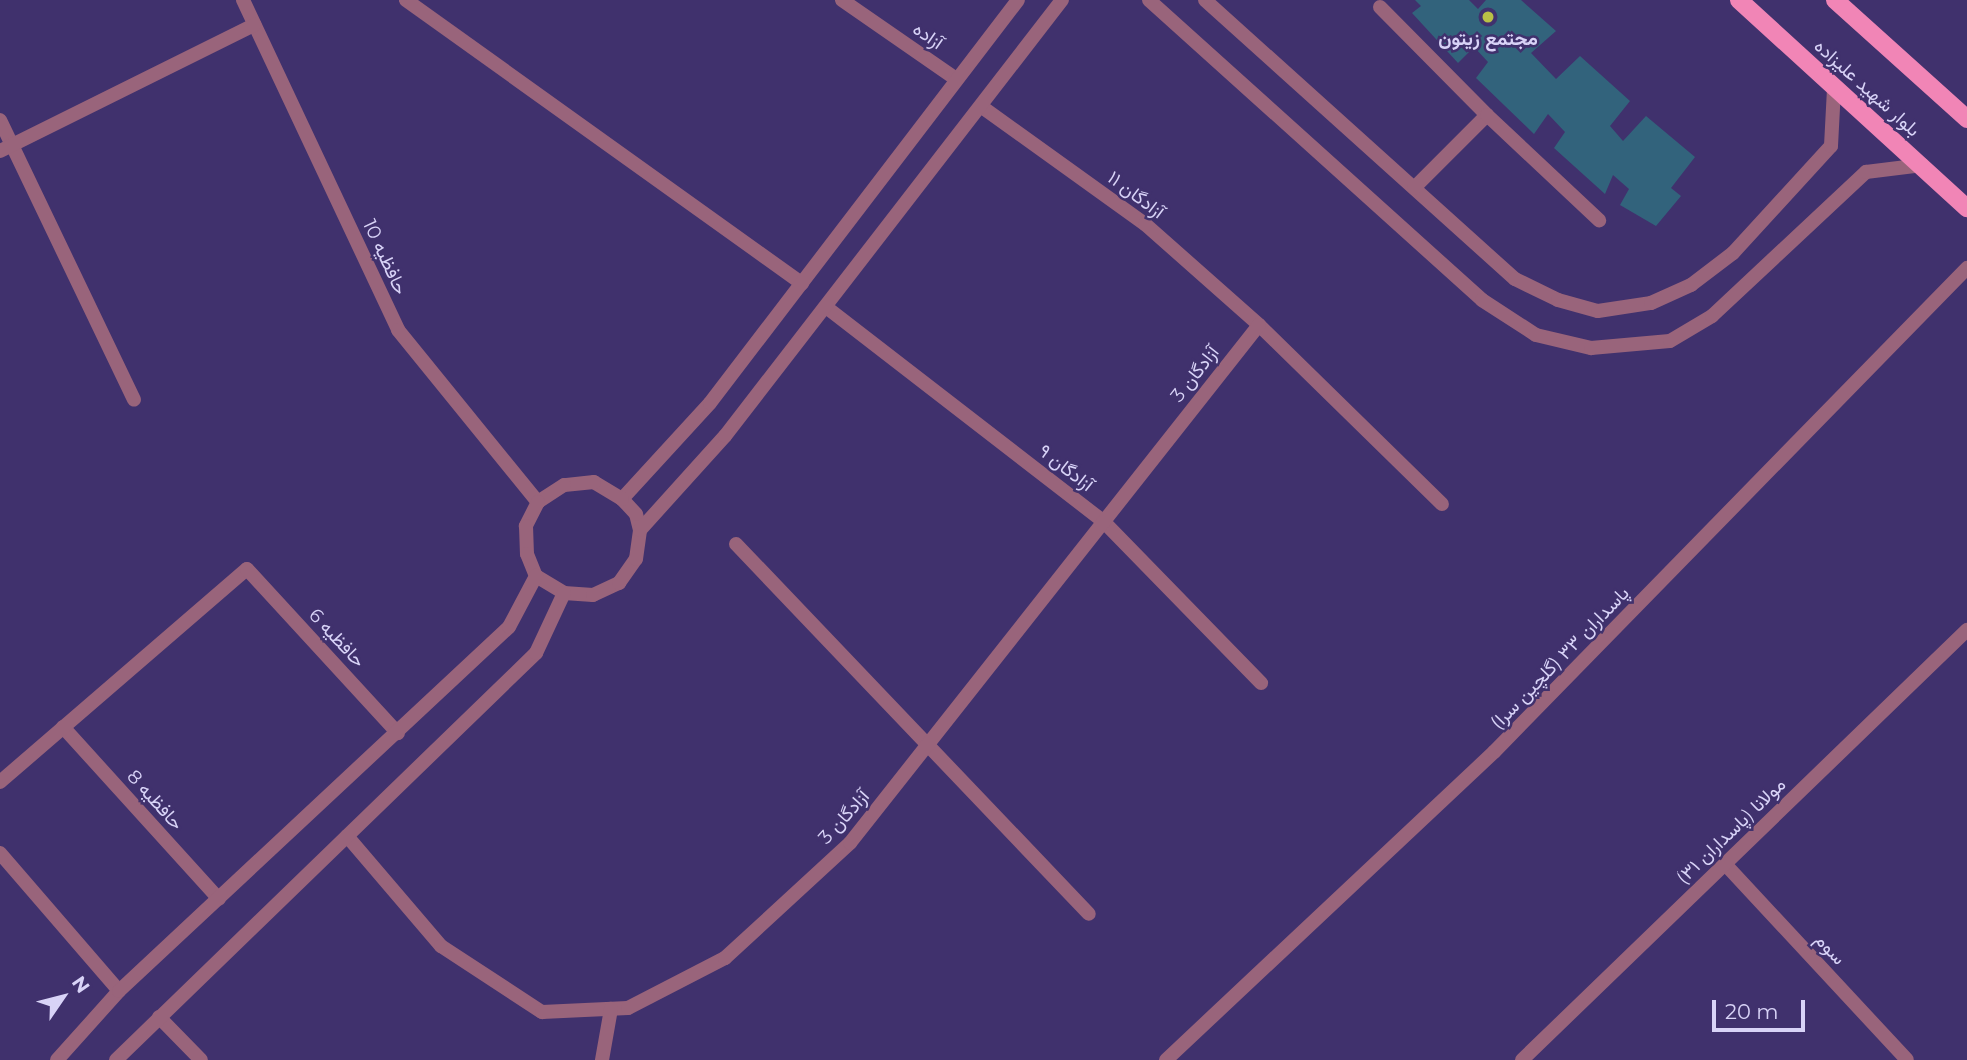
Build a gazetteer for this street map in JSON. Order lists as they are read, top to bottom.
{
  "streets": {
    "main road": ["بلوار شهید علیزاده"],
    "street": [
      "آزاده",
      "آزادگان ۱۱",
      "حافظیه 10",
      "آزادگان 3",
      "آزادگان ۹",
      "حافظیه 6",
      "پاسداران ۳۳ (گلچین سرا)",
      "حافظیه 8",
      "مولانا (پاسداران ۳۱)",
      "سوم"
    ]
  },
  "crossings": [
    ["آزادگان ۱۱", "آزادگان 3"],
    ["آزادگان 3", "آزادگان ۹"],
    ["حافظیه 6", "حافظیه 8"],
    ["مولانا (پاسداران ۳۱)", "سوم"]
  ],
  "places": ["مجتمع زیتون"],
  "scale_bar": "20 m",
  "north": "top right"
}
